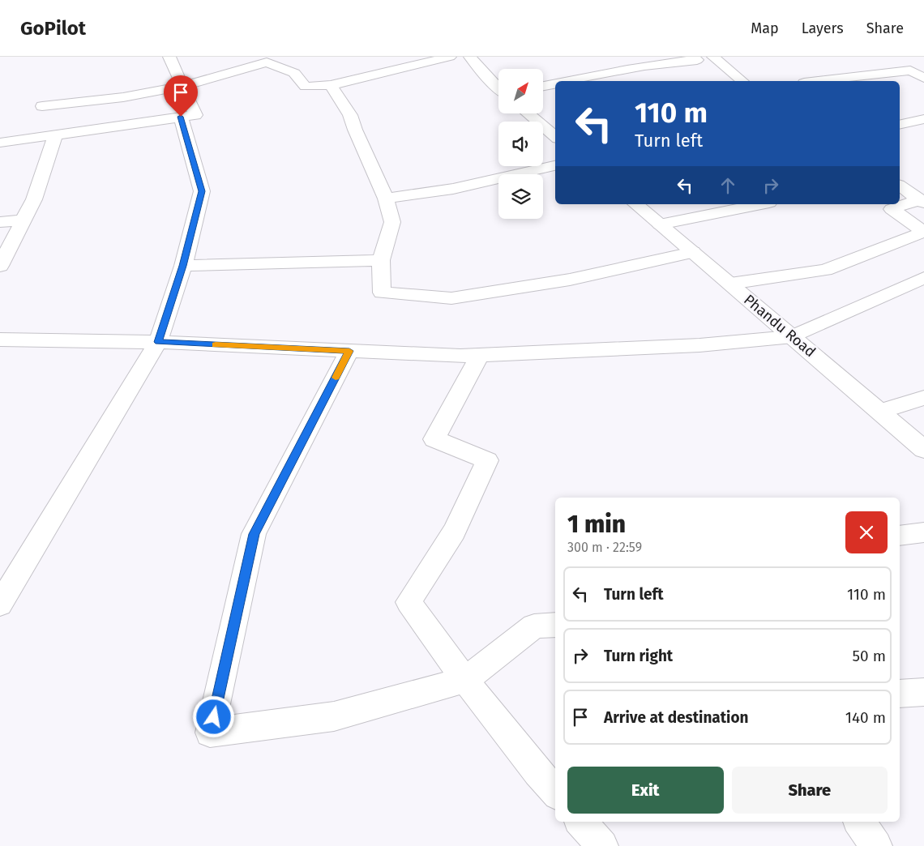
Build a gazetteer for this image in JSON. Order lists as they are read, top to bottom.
{
  "streets": {
    "street": ["Phandu Road"]
  },
  "north": "top right",
  "page": {
    "header": "GoPilot",
    "nav": ["Map", "Layers", "Share"],
    "turn": ["110 m", "Turn left"],
    "heading": ["1 min", "300 m · 22:59"],
    "list": [
      {
        "name": "Turn left",
        "value": "110 m"
      },
      {
        "name": "Turn right",
        "value": "50 m"
      },
      {
        "name": "Arrive at destination",
        "value": "140 m"
      }
    ],
    "buttons": ["Exit", "Share"]
  }
}
